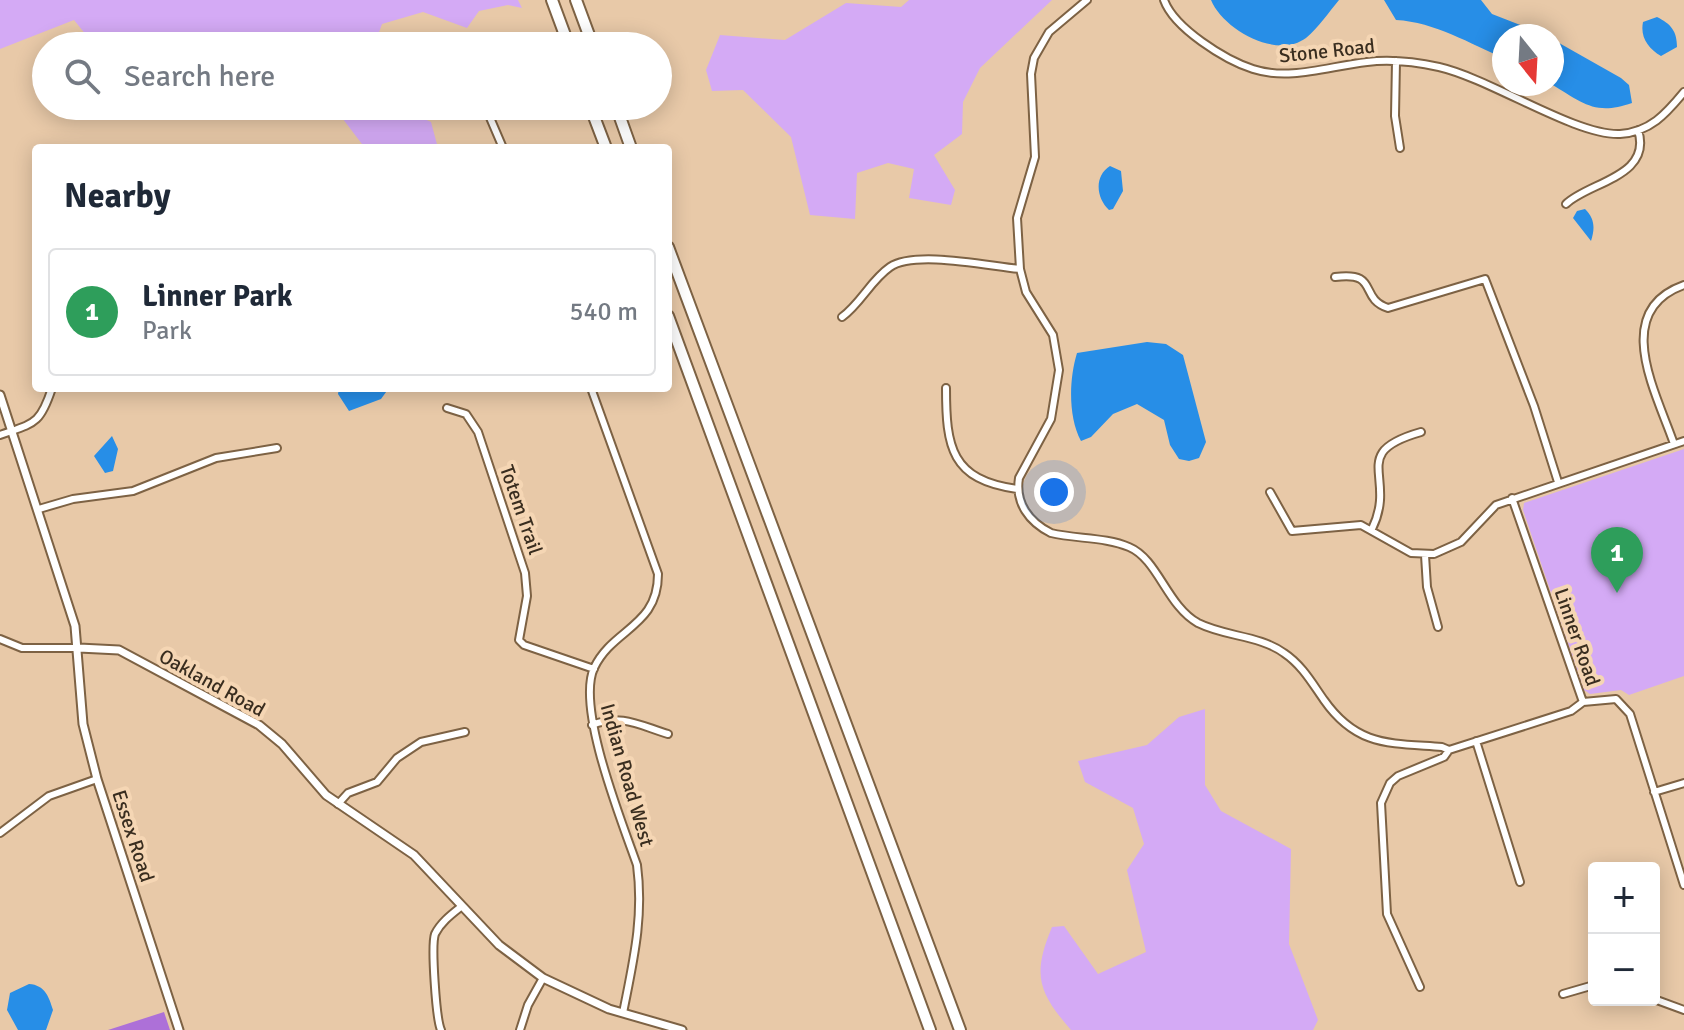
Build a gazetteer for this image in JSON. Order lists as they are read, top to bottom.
{
  "streets": {
    "street": [
      "Stone Road",
      "Totem Trail",
      "Linner Road",
      "Oakland Road",
      "Indian Road West",
      "Essex Road"
    ]
  },
  "crossings": [
    ["Totem Trail", "Indian Road West"],
    ["Oakland Road", "Indian Road West"],
    ["Oakland Road", "Essex Road"]
  ],
  "north": "bottom",
  "page": {
    "search": "Search here",
    "heading": "Nearby",
    "list": [
      {
        "mark": "1",
        "name": "Linner Park",
        "note": "Park",
        "value": "540 m"
      }
    ],
    "pins": "1",
    "map_buttons": ["+", "−"]
  }
}
